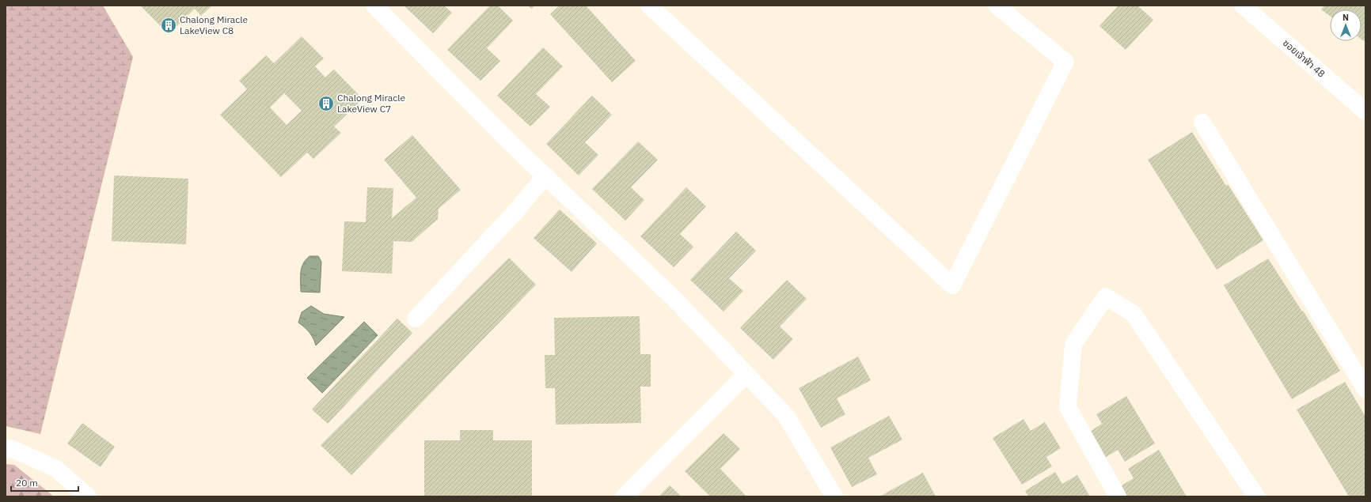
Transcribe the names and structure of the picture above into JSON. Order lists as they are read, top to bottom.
{
  "streets": {
    "street": ["ซอยเจ้าฟ้า 48"]
  },
  "places": {
    "building": ["Chalong Miracle LakeView C8", "Chalong Miracle LakeView C7"]
  },
  "scale_bar": "20 m",
  "north": "top"
}
